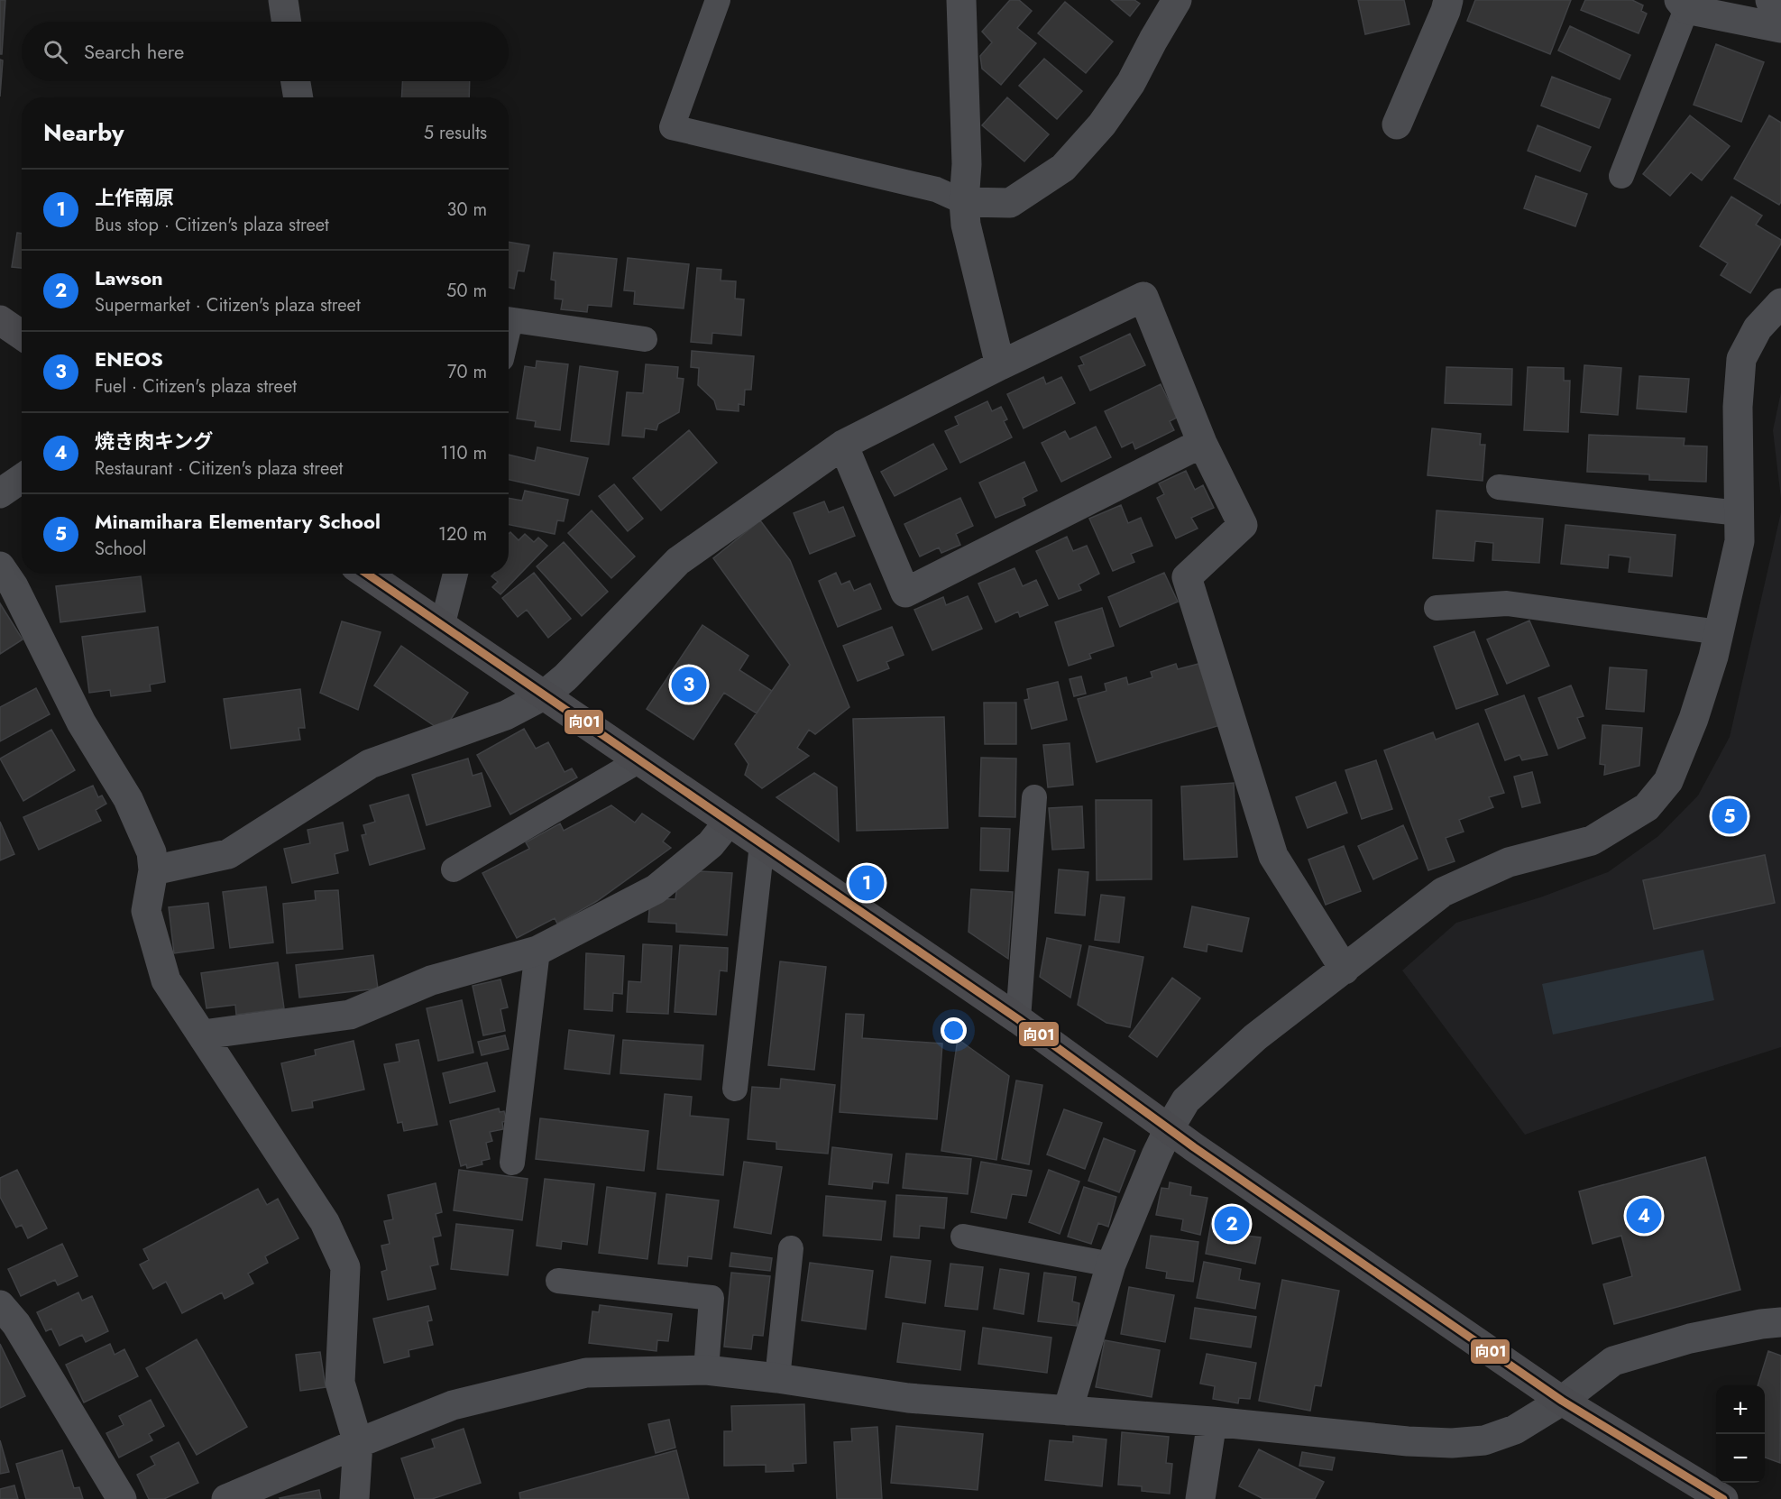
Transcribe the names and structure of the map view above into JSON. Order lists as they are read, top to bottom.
{
  "lines": ["transit line 向01"],
  "page": {
    "search": "Search here",
    "heading": ["Nearby", "5 results"],
    "list": [
      {
        "mark": "1",
        "name": "上作南原",
        "note": "Bus stop · Citizen's plaza street",
        "value": "30 m"
      },
      {
        "mark": "2",
        "name": "Lawson",
        "note": "Supermarket · Citizen's plaza street",
        "value": "50 m"
      },
      {
        "mark": "3",
        "name": "ENEOS",
        "note": "Fuel · Citizen's plaza street",
        "value": "70 m"
      },
      {
        "mark": "4",
        "name": "焼き肉キング",
        "note": "Restaurant · Citizen's plaza street",
        "value": "110 m"
      },
      {
        "mark": "5",
        "name": "Minamihara Elementary School",
        "note": "School",
        "value": "120 m"
      }
    ],
    "pins": [
      "3",
      "5",
      "1",
      "4",
      "2"
    ],
    "map_buttons": ["+", "−"]
  }
}
